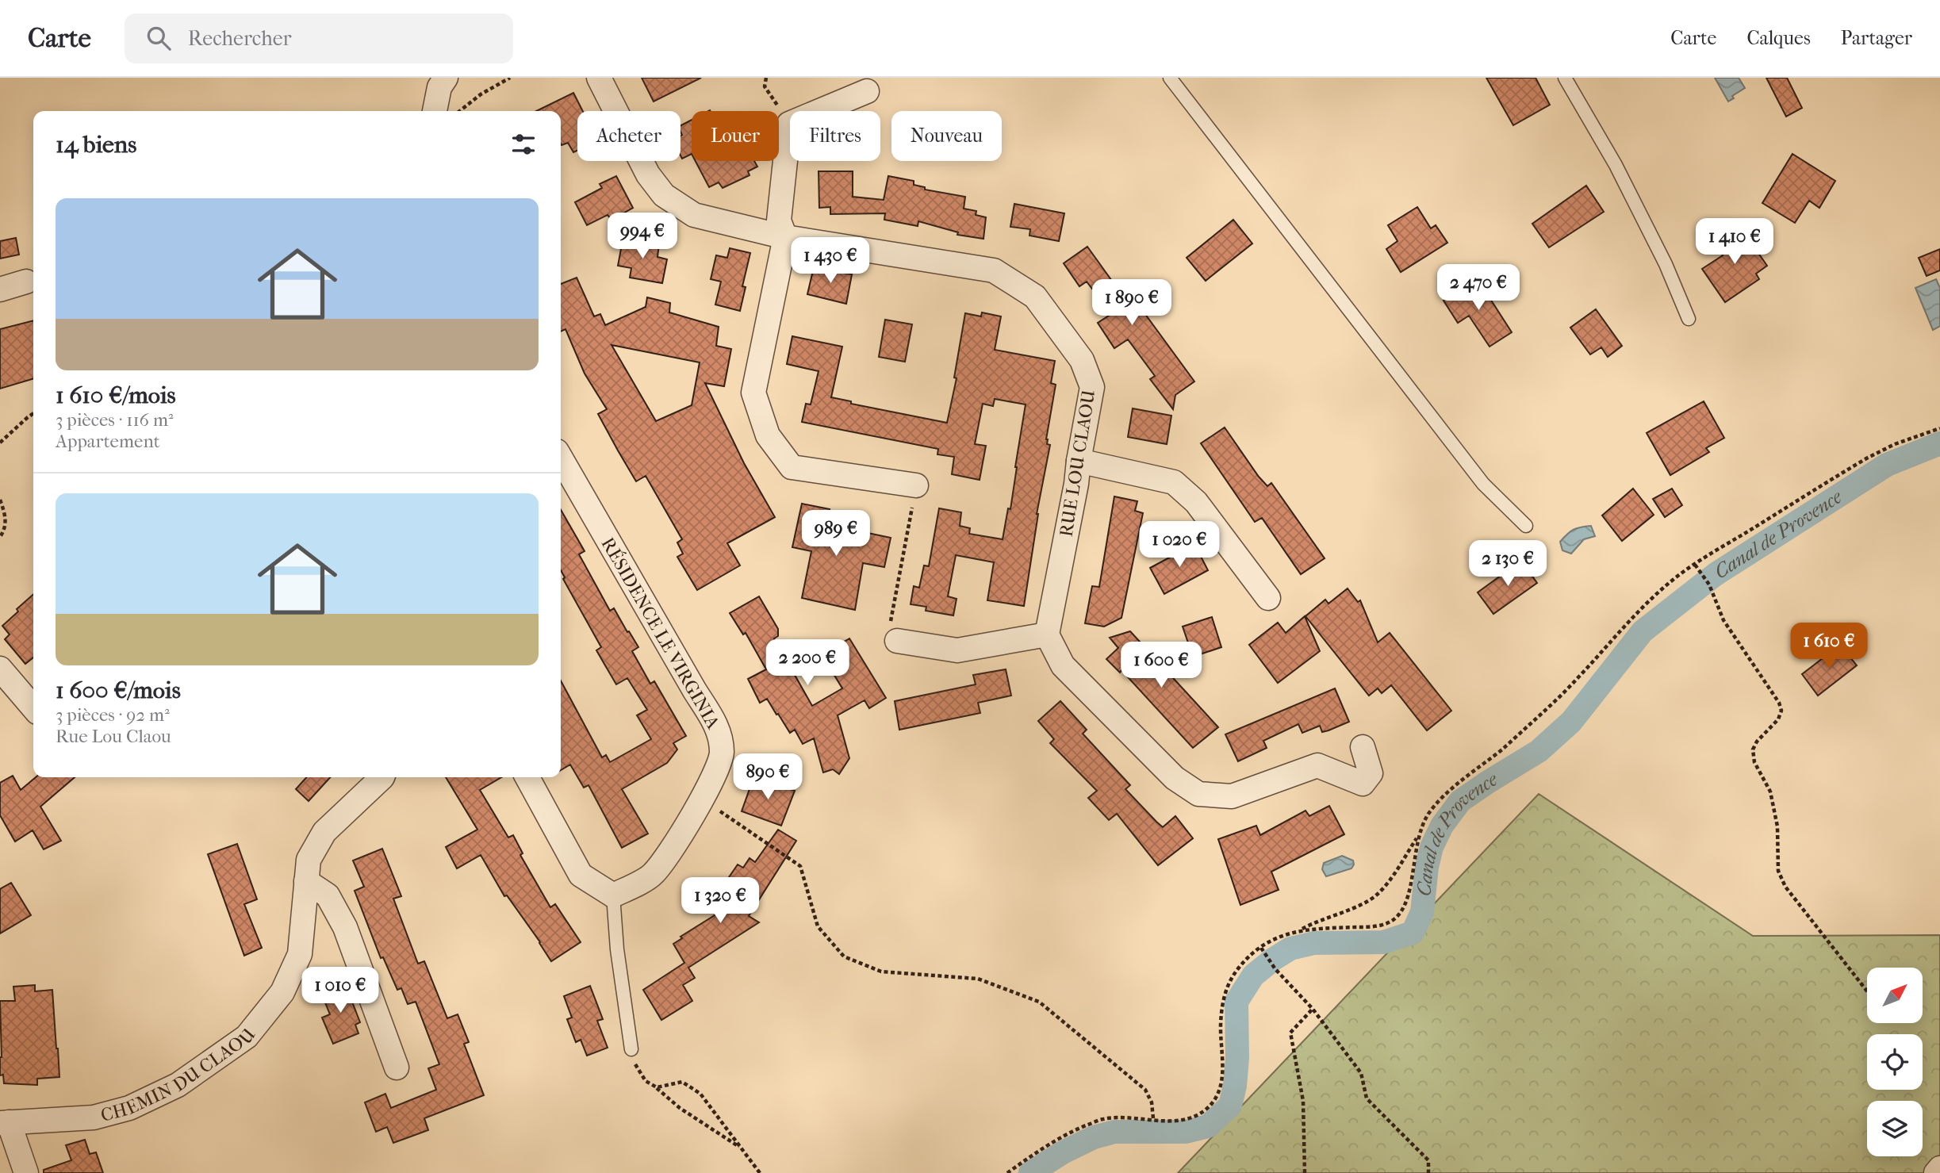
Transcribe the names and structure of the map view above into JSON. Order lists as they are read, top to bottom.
{
  "streets": {
    "street": ["RUE LOU CLAOU", "RÉSIDENCE LE VIRGINIA", "CHEMIN DU CLAOU"]
  },
  "water": ["Canal de Provence"],
  "north": "top right",
  "page": {
    "header": "Carte",
    "search": "Rechercher",
    "nav": ["Carte", "Calques", "Partager"],
    "chip": [
      "Acheter",
      "Louer",
      "Filtres",
      "Nouveau"
    ],
    "heading": "14 biens",
    "list": [
      {
        "name": "1 610 €/mois",
        "note": "3 pièces · 116 m² · Appartement"
      },
      {
        "name": "1 600 €/mois",
        "note": "3 pièces · 92 m² · Rue Lou Claou"
      }
    ],
    "price": [
      "994 €",
      "1 410 €",
      "1 430 €",
      "2 470 €",
      "1 890 €",
      "989 €",
      "1 020 €",
      "2 130 €",
      "1 610 €",
      "2 200 €",
      "1 600 €",
      "890 €",
      "1 320 €",
      "1 010 €"
    ]
  }
}
